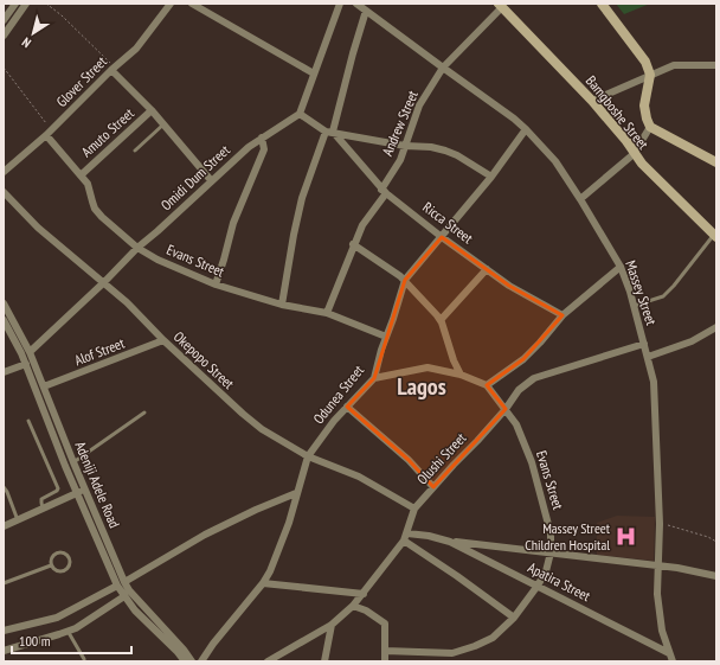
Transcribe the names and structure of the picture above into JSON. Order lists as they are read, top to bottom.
{
  "streets": {
    "main road": ["Bamgboshe Street"],
    "street": [
      "Glover Street",
      "Andrew Street",
      "Amuto Street",
      "Omidi Dum Street",
      "Ricca Street",
      "Evans Street",
      "Massey Street",
      "Alof Street",
      "Okepopo Street",
      "Odunea Street",
      "Olushi Street",
      "Adeniji Adele Road",
      "Apatira Street"
    ]
  },
  "crossings": [
    ["Glover Street", "Evans Street"],
    ["Bamgboshe Street", "Andrew Street"],
    ["Andrew Street", "Ricca Street"],
    ["Andrew Street", "Evans Street"],
    ["Andrew Street", "Massey Street"],
    ["Amuto Street", "Evans Street"],
    ["Omidi Dum Street", "Evans Street"],
    ["Omidi Dum Street", "Okepopo Street"],
    ["Omidi Dum Street", "Adeniji Adele Road"],
    ["Ricca Street", "Odunea Street"],
    ["Evans Street", "Odunea Street"],
    ["Evans Street", "Olushi Street"],
    ["Evans Street", "Apatira Street"],
    ["Massey Street", "Odunea Street"],
    ["Massey Street", "Olushi Street"],
    ["Massey Street", "Apatira Street"],
    ["Alof Street", "Okepopo Street"],
    ["Alof Street", "Adeniji Adele Road"],
    ["Okepopo Street", "Odunea Street"],
    ["Okepopo Street", "Olushi Street"],
    ["Olushi Street", "Apatira Street"]
  ],
  "districts": ["Lagos"],
  "places": {
    "hospital": ["Massey Street Children Hospital"]
  },
  "scale_bar": "100 m",
  "north": "bottom left"
}
